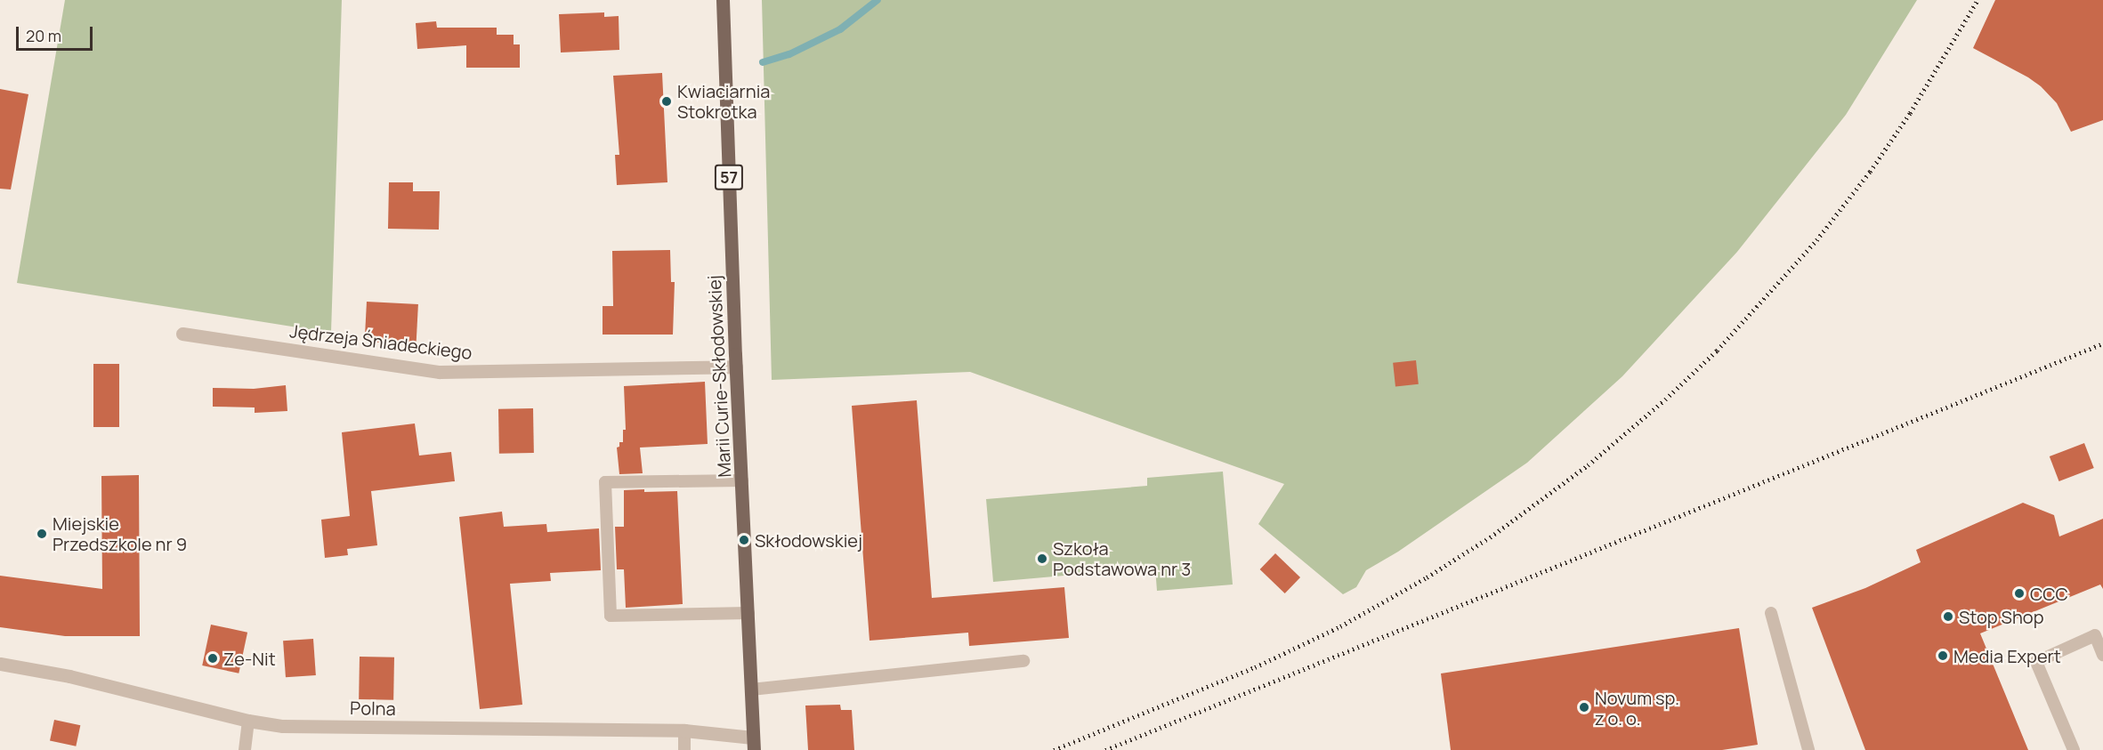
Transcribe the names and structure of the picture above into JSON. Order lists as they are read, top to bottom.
{
  "streets": {
    "main road": ["57", "Marii Curie-Skłodowskiej"],
    "street": ["Jędrzeja Śniadeckiego", "Polna"]
  },
  "crossings": [
    ["Jędrzeja Śniadeckiego", "Marii Curie-Skłodowskiej"],
    ["Marii Curie-Skłodowskiej", "Polna"]
  ],
  "places": [
    "Kwiaciarnia Stokrotka",
    "Miejskie Przedszkole nr 9",
    "Skłodowskiej",
    "Szkoła Podstawowa nr 3",
    "CCC",
    "Stop Shop",
    "Media Expert",
    "Ze-Nit",
    "Novum sp. z o. o."
  ],
  "scale_bar": "20 m"
}
